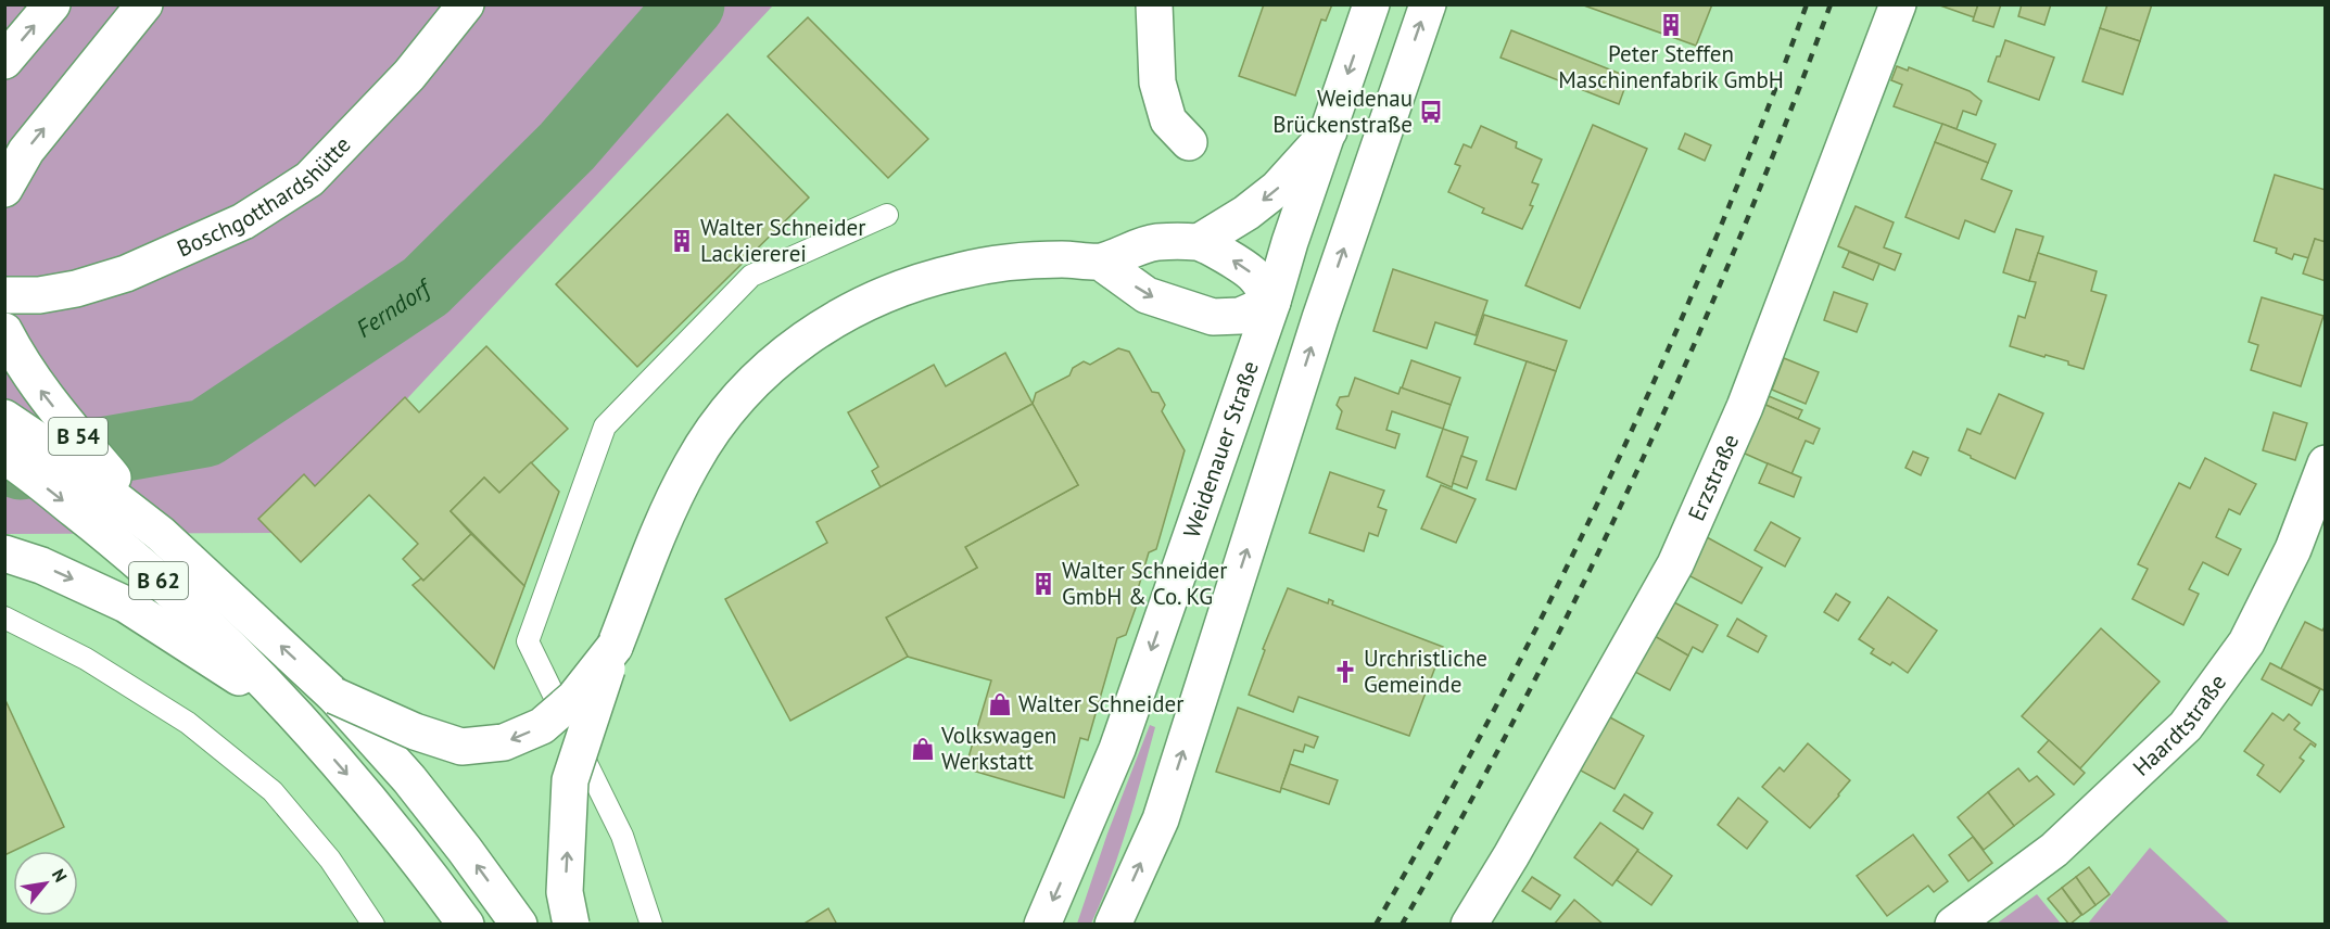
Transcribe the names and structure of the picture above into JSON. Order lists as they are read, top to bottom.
{
  "streets": {
    "main road": [
      "Boschgotthardshütte",
      "B 54",
      "Weidenauer Straße",
      "Erzstraße",
      "B 62",
      "Haardtstraße"
    ]
  },
  "crossings": [
    ["B 54", "B 62"]
  ],
  "water": ["Ferndorf"],
  "places": {
    "building": ["Peter Steffen Maschinenfabrik GmbH", "Walter Schneider Lackiererei", "Walter Schneider GmbH & Co. KG"],
    "bus stop": ["Weidenau Brückenstraße"],
    "church": ["Urchristliche Gemeinde"],
    "shop": ["Walter Schneider", "Volkswagen Werkstatt"]
  },
  "north": "top right"
}
